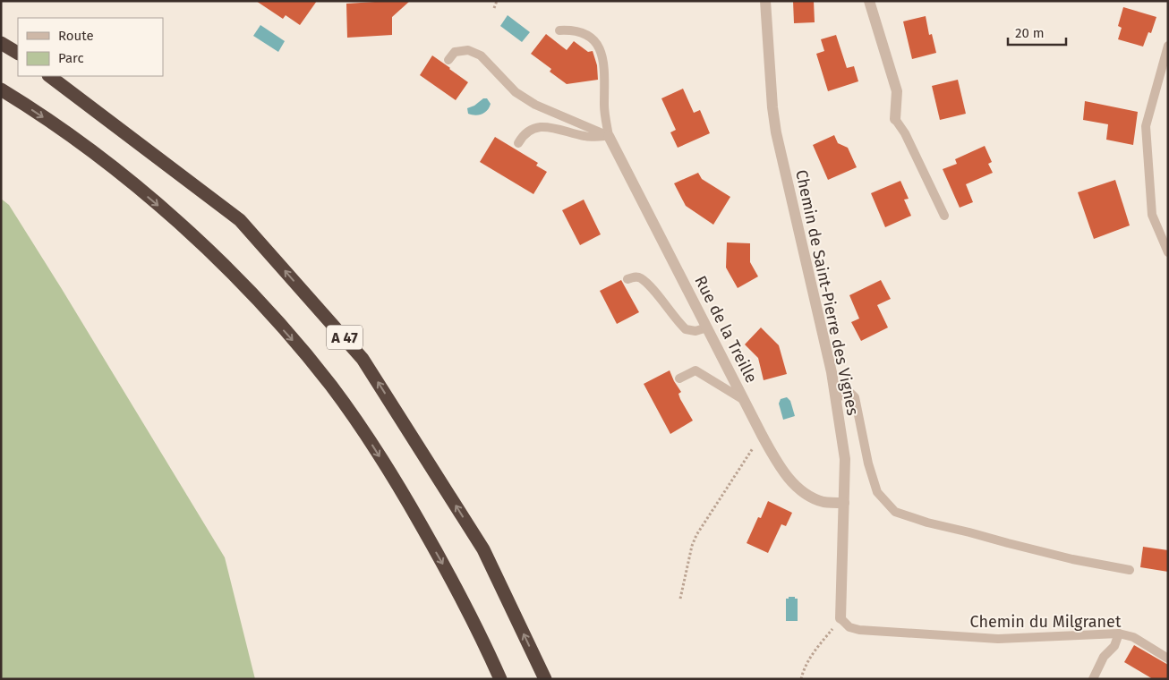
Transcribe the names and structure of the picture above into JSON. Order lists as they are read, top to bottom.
{
  "streets": {
    "highway": ["A 47"],
    "street": ["Chemin de Saint-Pierre des Vignes", "Rue de la Treille"],
    "lane": ["Chemin du Milgranet"]
  },
  "crossings": [
    ["Chemin de Saint-Pierre des Vignes", "Rue de la Treille"],
    ["Chemin de Saint-Pierre des Vignes", "Chemin du Milgranet"]
  ],
  "legend": ["Route", "Parc"],
  "scale_bar": "20 m"
}
